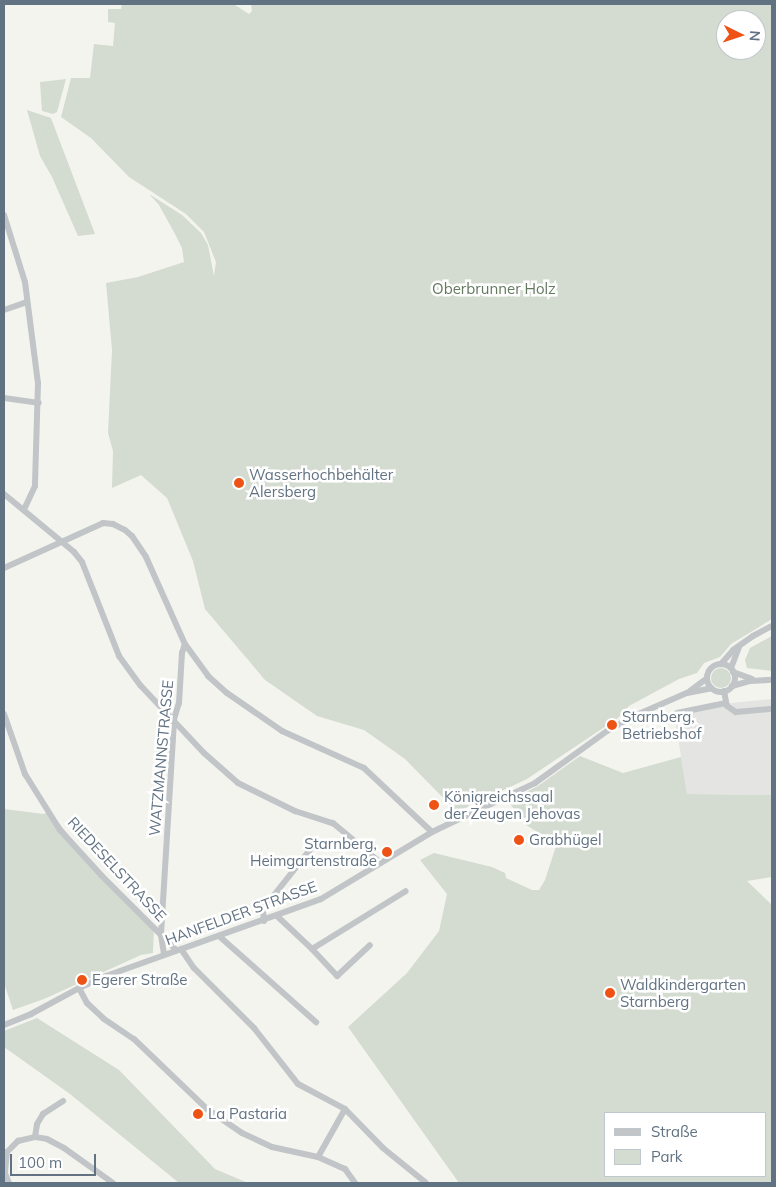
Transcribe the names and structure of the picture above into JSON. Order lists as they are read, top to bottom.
{
  "streets": {
    "street": ["WATZMANNSTRASSE", "RIEDESELSTRASSE", "HANFELDER STRASSE"]
  },
  "crossings": [
    ["WATZMANNSTRASSE", "RIEDESELSTRASSE"],
    ["WATZMANNSTRASSE", "HANFELDER STRASSE"],
    ["RIEDESELSTRASSE", "HANFELDER STRASSE"]
  ],
  "parks": ["Oberbrunner Holz"],
  "places": [
    "Wasserhochbehälter Alersberg",
    "Starnberg, Betriebshof",
    "Königreichssaal der Zeugen Jehovas",
    "Grabhügel",
    "Starnberg, Heimgartenstraße",
    "Egerer Straße",
    "Waldkindergarten Starnberg",
    "La Pastaria"
  ],
  "legend": ["Straße", "Park"],
  "scale_bar": "100 m",
  "north": "right"
}
